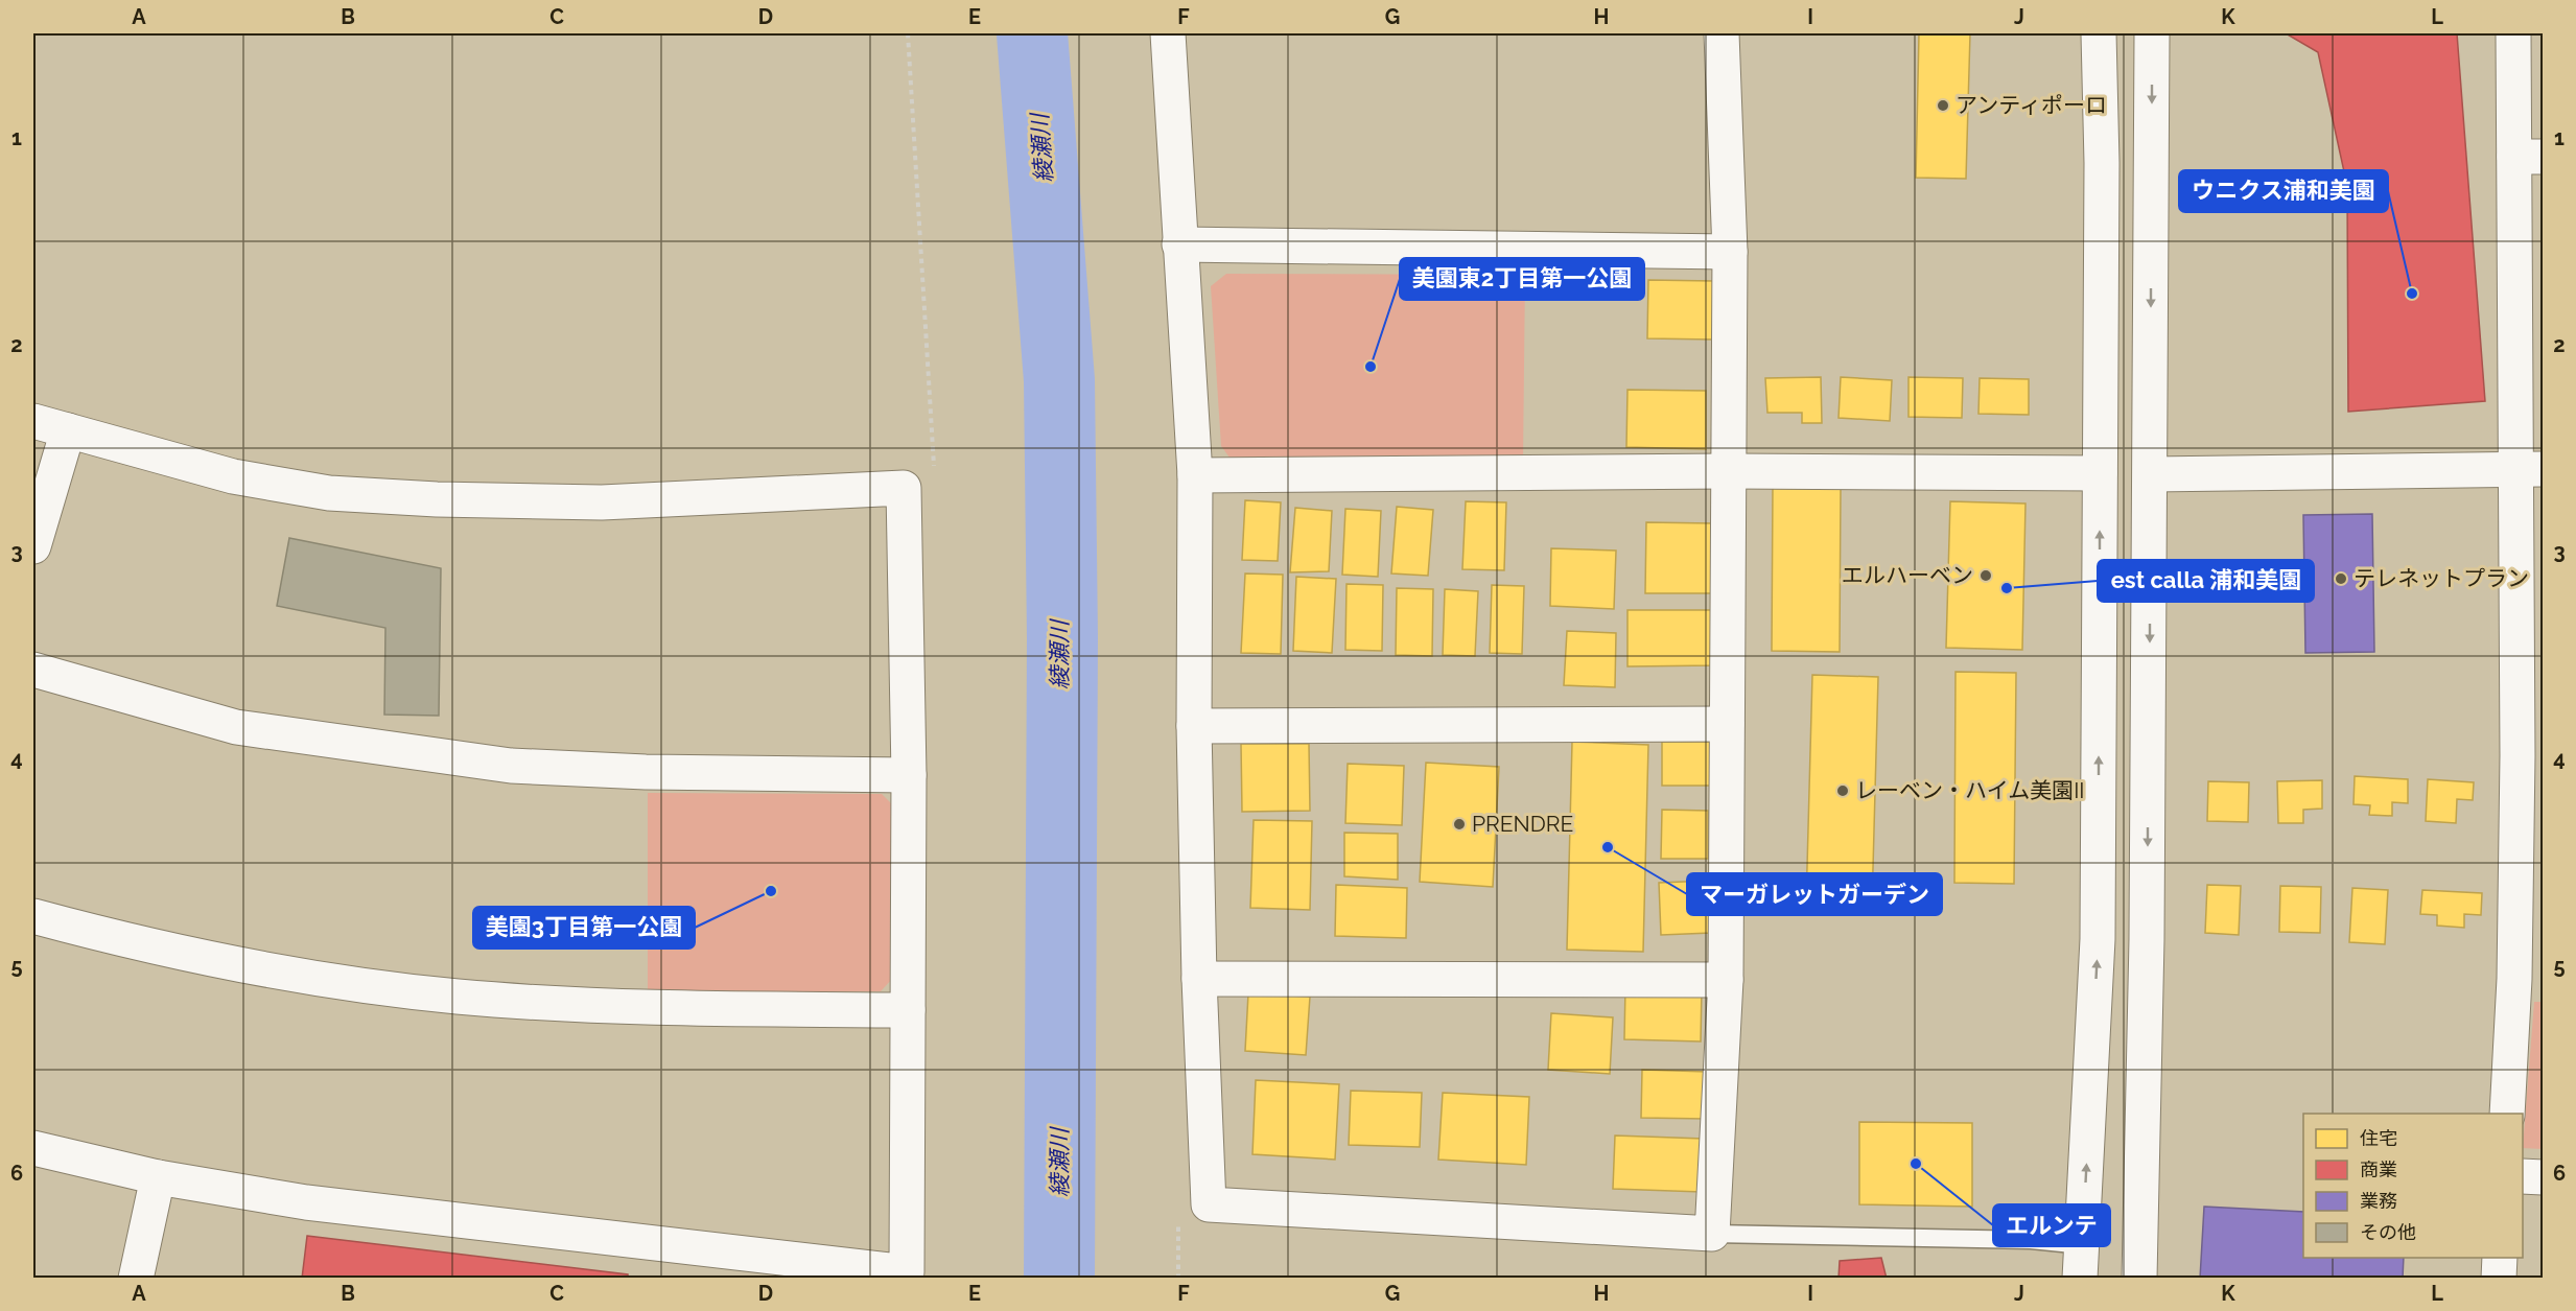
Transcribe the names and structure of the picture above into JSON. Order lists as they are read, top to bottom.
{
  "water": ["綾瀬川"],
  "places": [
    "アンティポーロ",
    "ウニクス浦和美園",
    "美園東2丁目第一公園",
    "エルハーベン",
    "テレネットプラン",
    "est calla 浦和美園",
    "レーベン・ハイム美園II",
    "PRENDRE",
    "マーガレットガーデン",
    "美園3丁目第一公園",
    "エルンテ"
  ],
  "legend": [
    "住宅",
    "商業",
    "業務",
    "その他"
  ],
  "grid": {
    "columns": [
      "A",
      "B",
      "C",
      "D",
      "E",
      "F",
      "G",
      "H",
      "I",
      "J",
      "K",
      "L"
    ],
    "rows": [
      "1",
      "2",
      "3",
      "4",
      "5",
      "6"
    ]
  }
}
